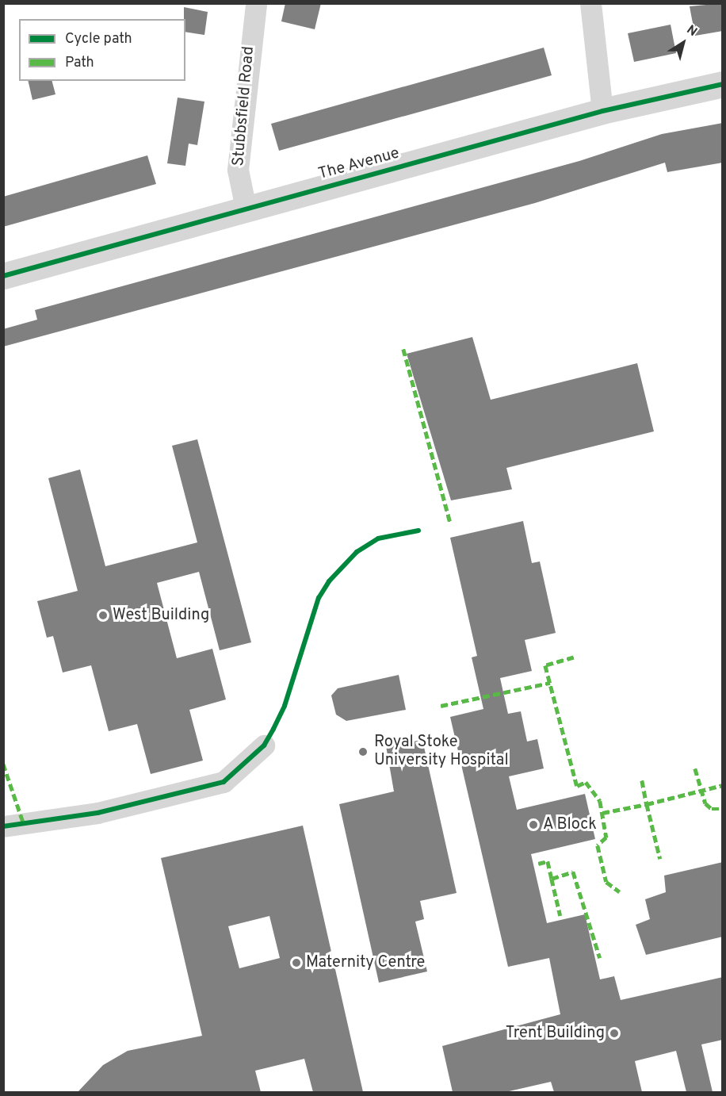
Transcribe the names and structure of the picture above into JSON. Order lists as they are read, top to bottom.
{
  "streets": {
    "street": ["Stubbsfield Road", "The Avenue"]
  },
  "crossings": [
    ["Stubbsfield Road", "The Avenue"]
  ],
  "places": [
    "West Building",
    "Royal Stoke University Hospital",
    "A Block",
    "Maternity Centre",
    "Trent Building"
  ],
  "legend": ["Cycle path", "Path"],
  "north": "top right"
}
